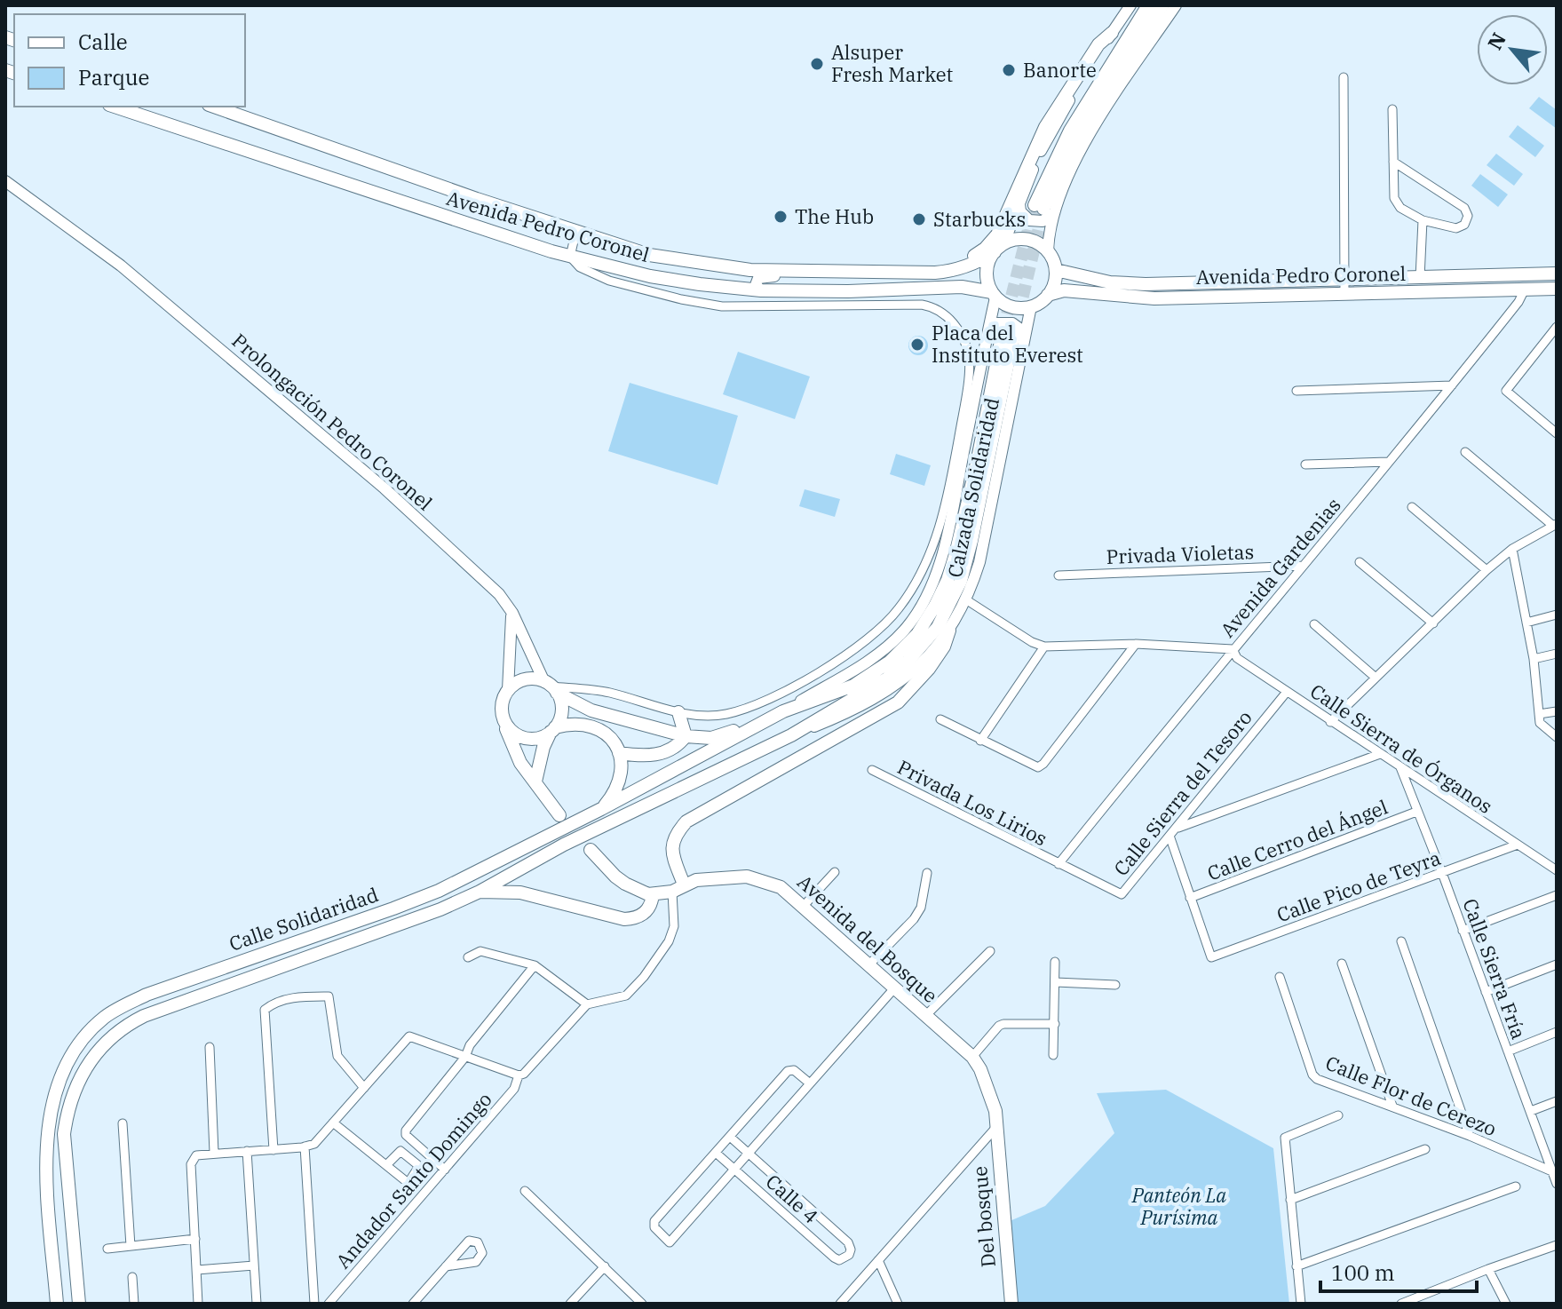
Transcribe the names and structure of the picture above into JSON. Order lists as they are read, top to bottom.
{
  "streets": {
    "main road": [
      "Avenida Pedro Coronel",
      "Calzada Solidaridad",
      "Calle Solidaridad",
      "Avenida del Bosque",
      "Del bosque"
    ],
    "street": [
      "Prolongación Pedro Coronel",
      "Privada Violetas",
      "Avenida Gardenias",
      "Calle Sierra de Órganos",
      "Calle Sierra del Tesoro",
      "Privada Los Lirios",
      "Calle Cerro del Ángel",
      "Calle Pico de Teyra",
      "Calle Sierra Fría",
      "Calle Flor de Cerezo",
      "Andador Santo Domingo",
      "Calle 4"
    ]
  },
  "crossings": [
    ["Avenida Pedro Coronel", "Calzada Solidaridad"],
    ["Avenida Pedro Coronel", "Avenida Gardenias"],
    ["Calzada Solidaridad", "Calle Solidaridad"],
    ["Privada Violetas", "Avenida Gardenias"],
    ["Avenida Gardenias", "Calle Sierra de Órganos"],
    ["Avenida Gardenias", "Calle Sierra del Tesoro"],
    ["Avenida Gardenias", "Privada Los Lirios"],
    ["Calle Sierra de Órganos", "Calle Sierra del Tesoro"],
    ["Calle Sierra de Órganos", "Calle Pico de Teyra"],
    ["Calle Sierra de Órganos", "Calle Sierra Fría"],
    ["Calle Sierra del Tesoro", "Privada Los Lirios"],
    ["Calle Cerro del Ángel", "Calle Pico de Teyra"],
    ["Calle Cerro del Ángel", "Calle Sierra Fría"],
    ["Calle Pico de Teyra", "Calle Sierra Fría"],
    ["Avenida del Bosque", "Del bosque"],
    ["Calle Sierra Fría", "Calle Flor de Cerezo"]
  ],
  "parks": ["Panteón La Purísima"],
  "places": [
    "Alsuper Fresh Market",
    "Banorte",
    "The Hub",
    "Starbucks",
    "Placa del Instituto Everest"
  ],
  "legend": ["Calle", "Parque"],
  "scale_bar": "100 m",
  "north": "top left"
}
